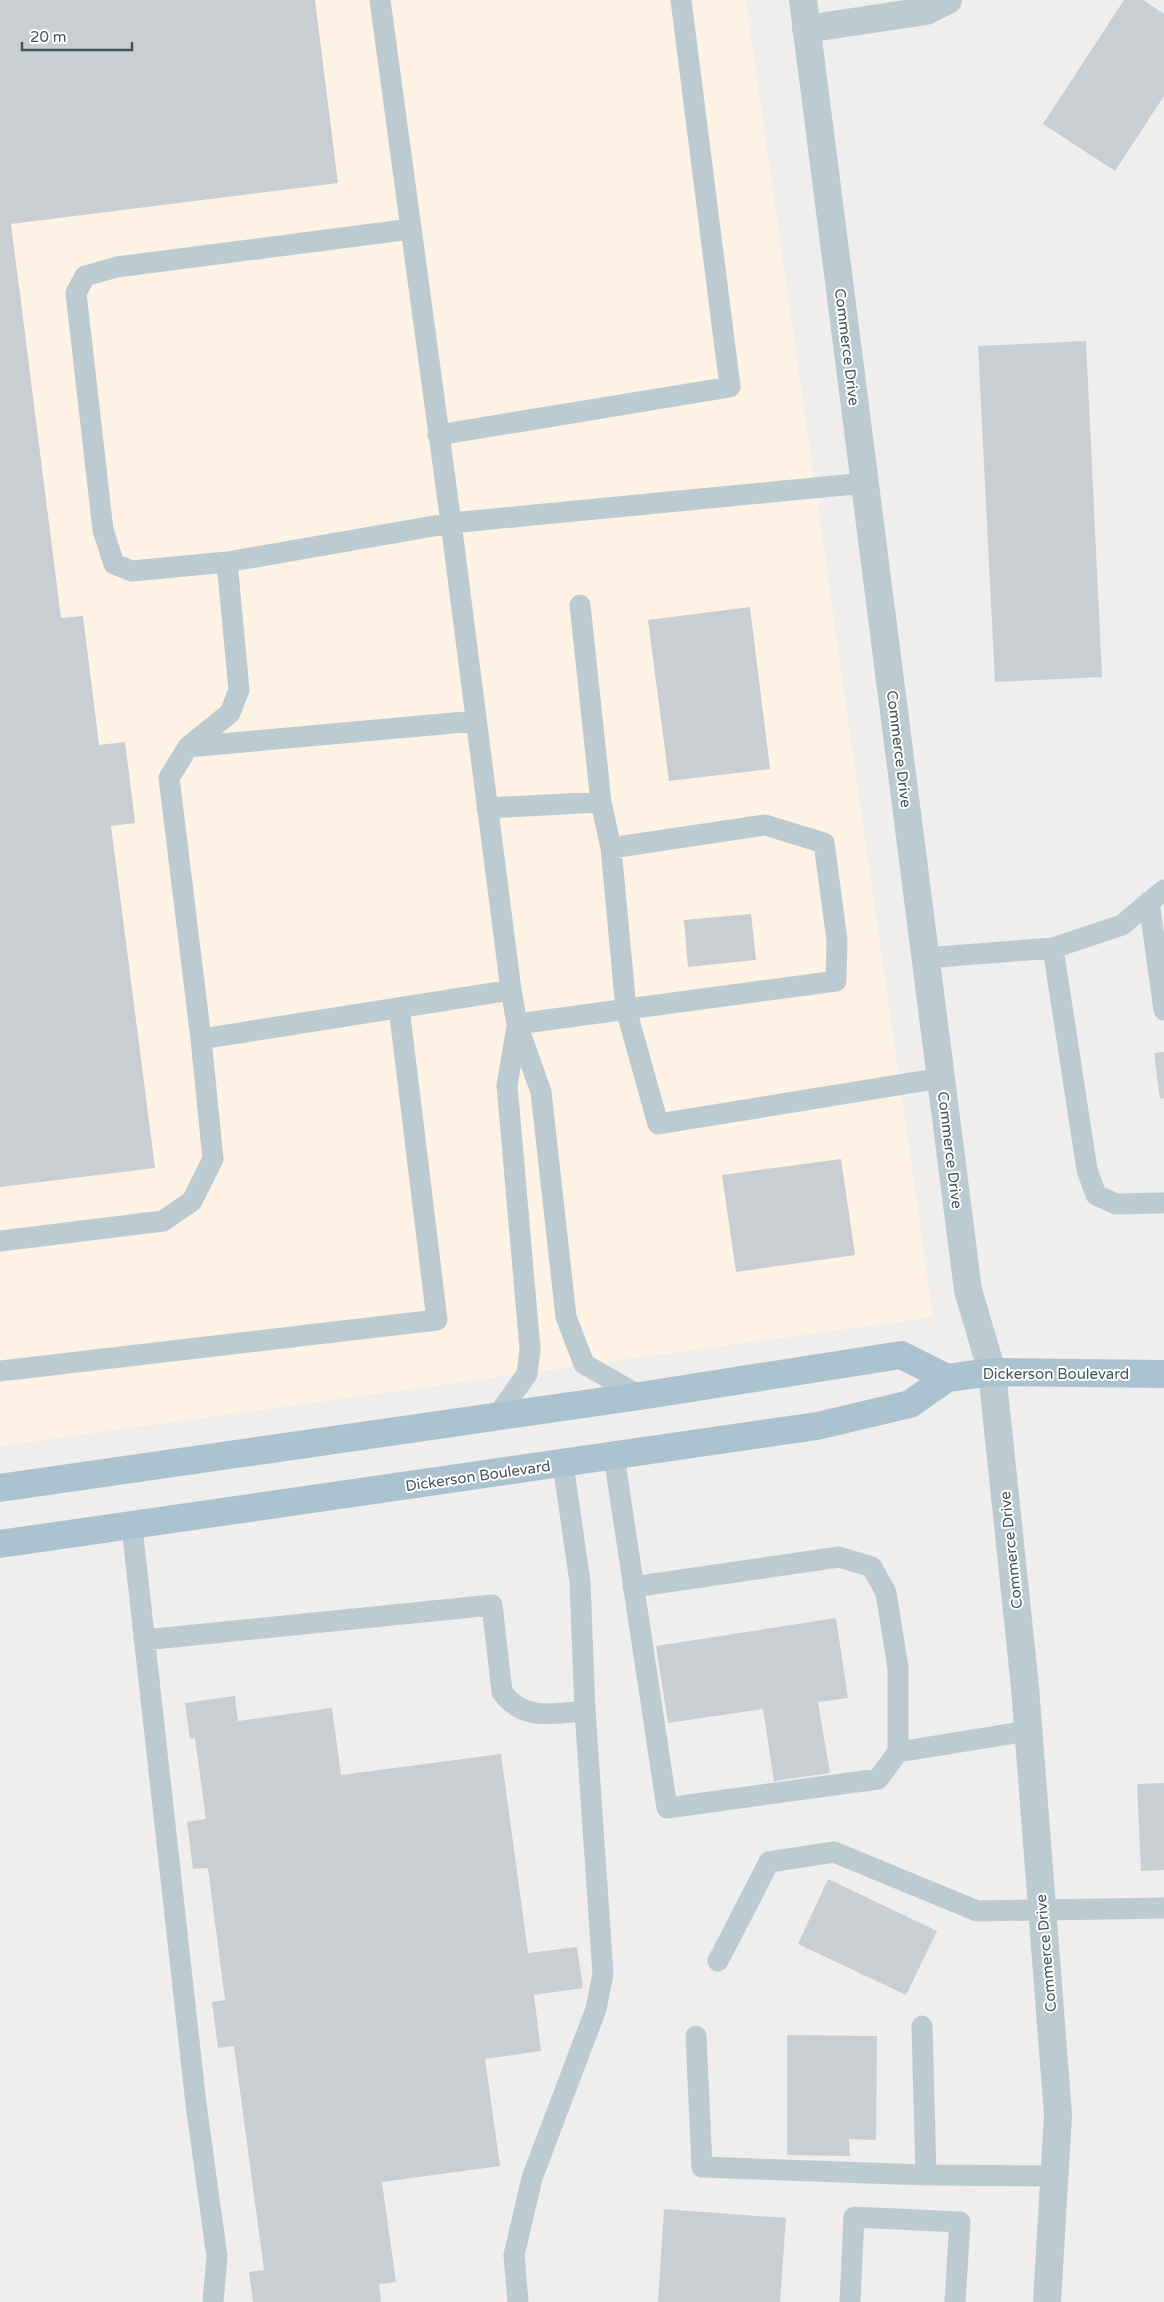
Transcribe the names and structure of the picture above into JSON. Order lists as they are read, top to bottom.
{
  "streets": {
    "main road": ["Dickerson Boulevard"],
    "street": ["Commerce Drive"]
  },
  "crossings": [
    ["Commerce Drive", "Dickerson Boulevard"]
  ],
  "scale_bar": "20 m"
}
